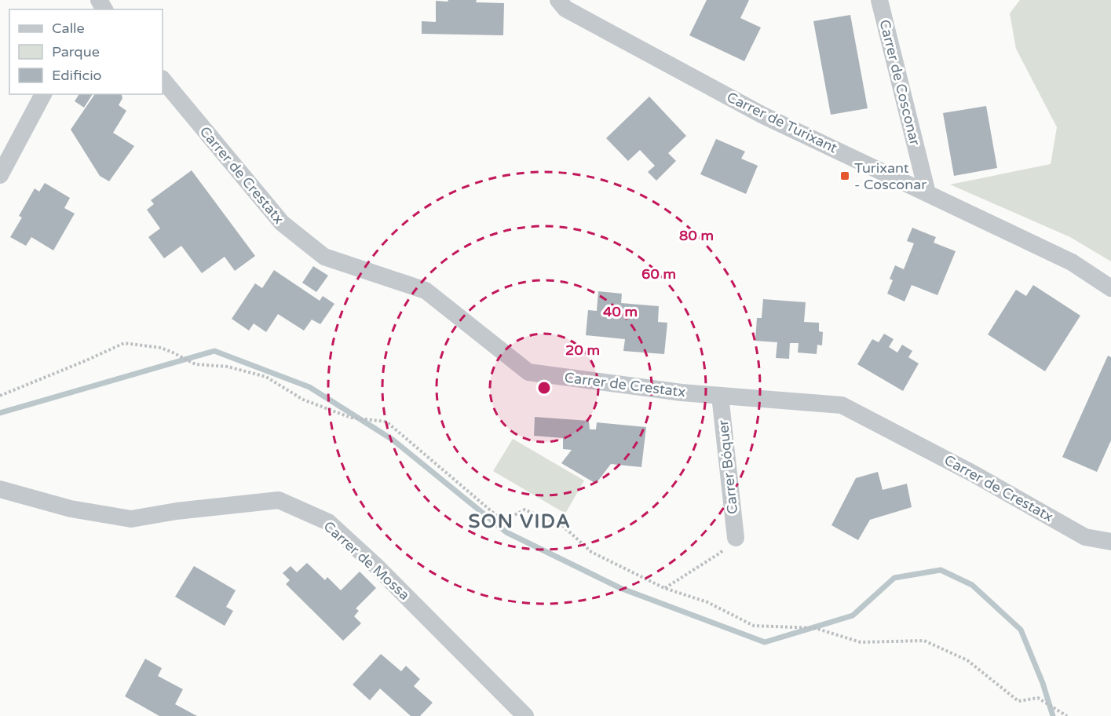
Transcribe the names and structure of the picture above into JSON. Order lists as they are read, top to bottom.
{
  "streets": {
    "street": [
      "Carrer de Cosconar",
      "Carrer de Turixant",
      "Carrer de Crestatx",
      "Carrer Bóquer",
      "Carrer de Mossa"
    ]
  },
  "crossings": [
    ["Carrer de Cosconar", "Carrer de Turixant"],
    ["Carrer de Crestatx", "Carrer Bóquer"]
  ],
  "districts": ["SON VIDA"],
  "places": {
    "transit": ["Turixant - Cosconar"]
  },
  "legend": ["Calle", "Parque", "Edificio"],
  "rings": [
    "80 m",
    "60 m",
    "40 m",
    "20 m"
  ]
}
